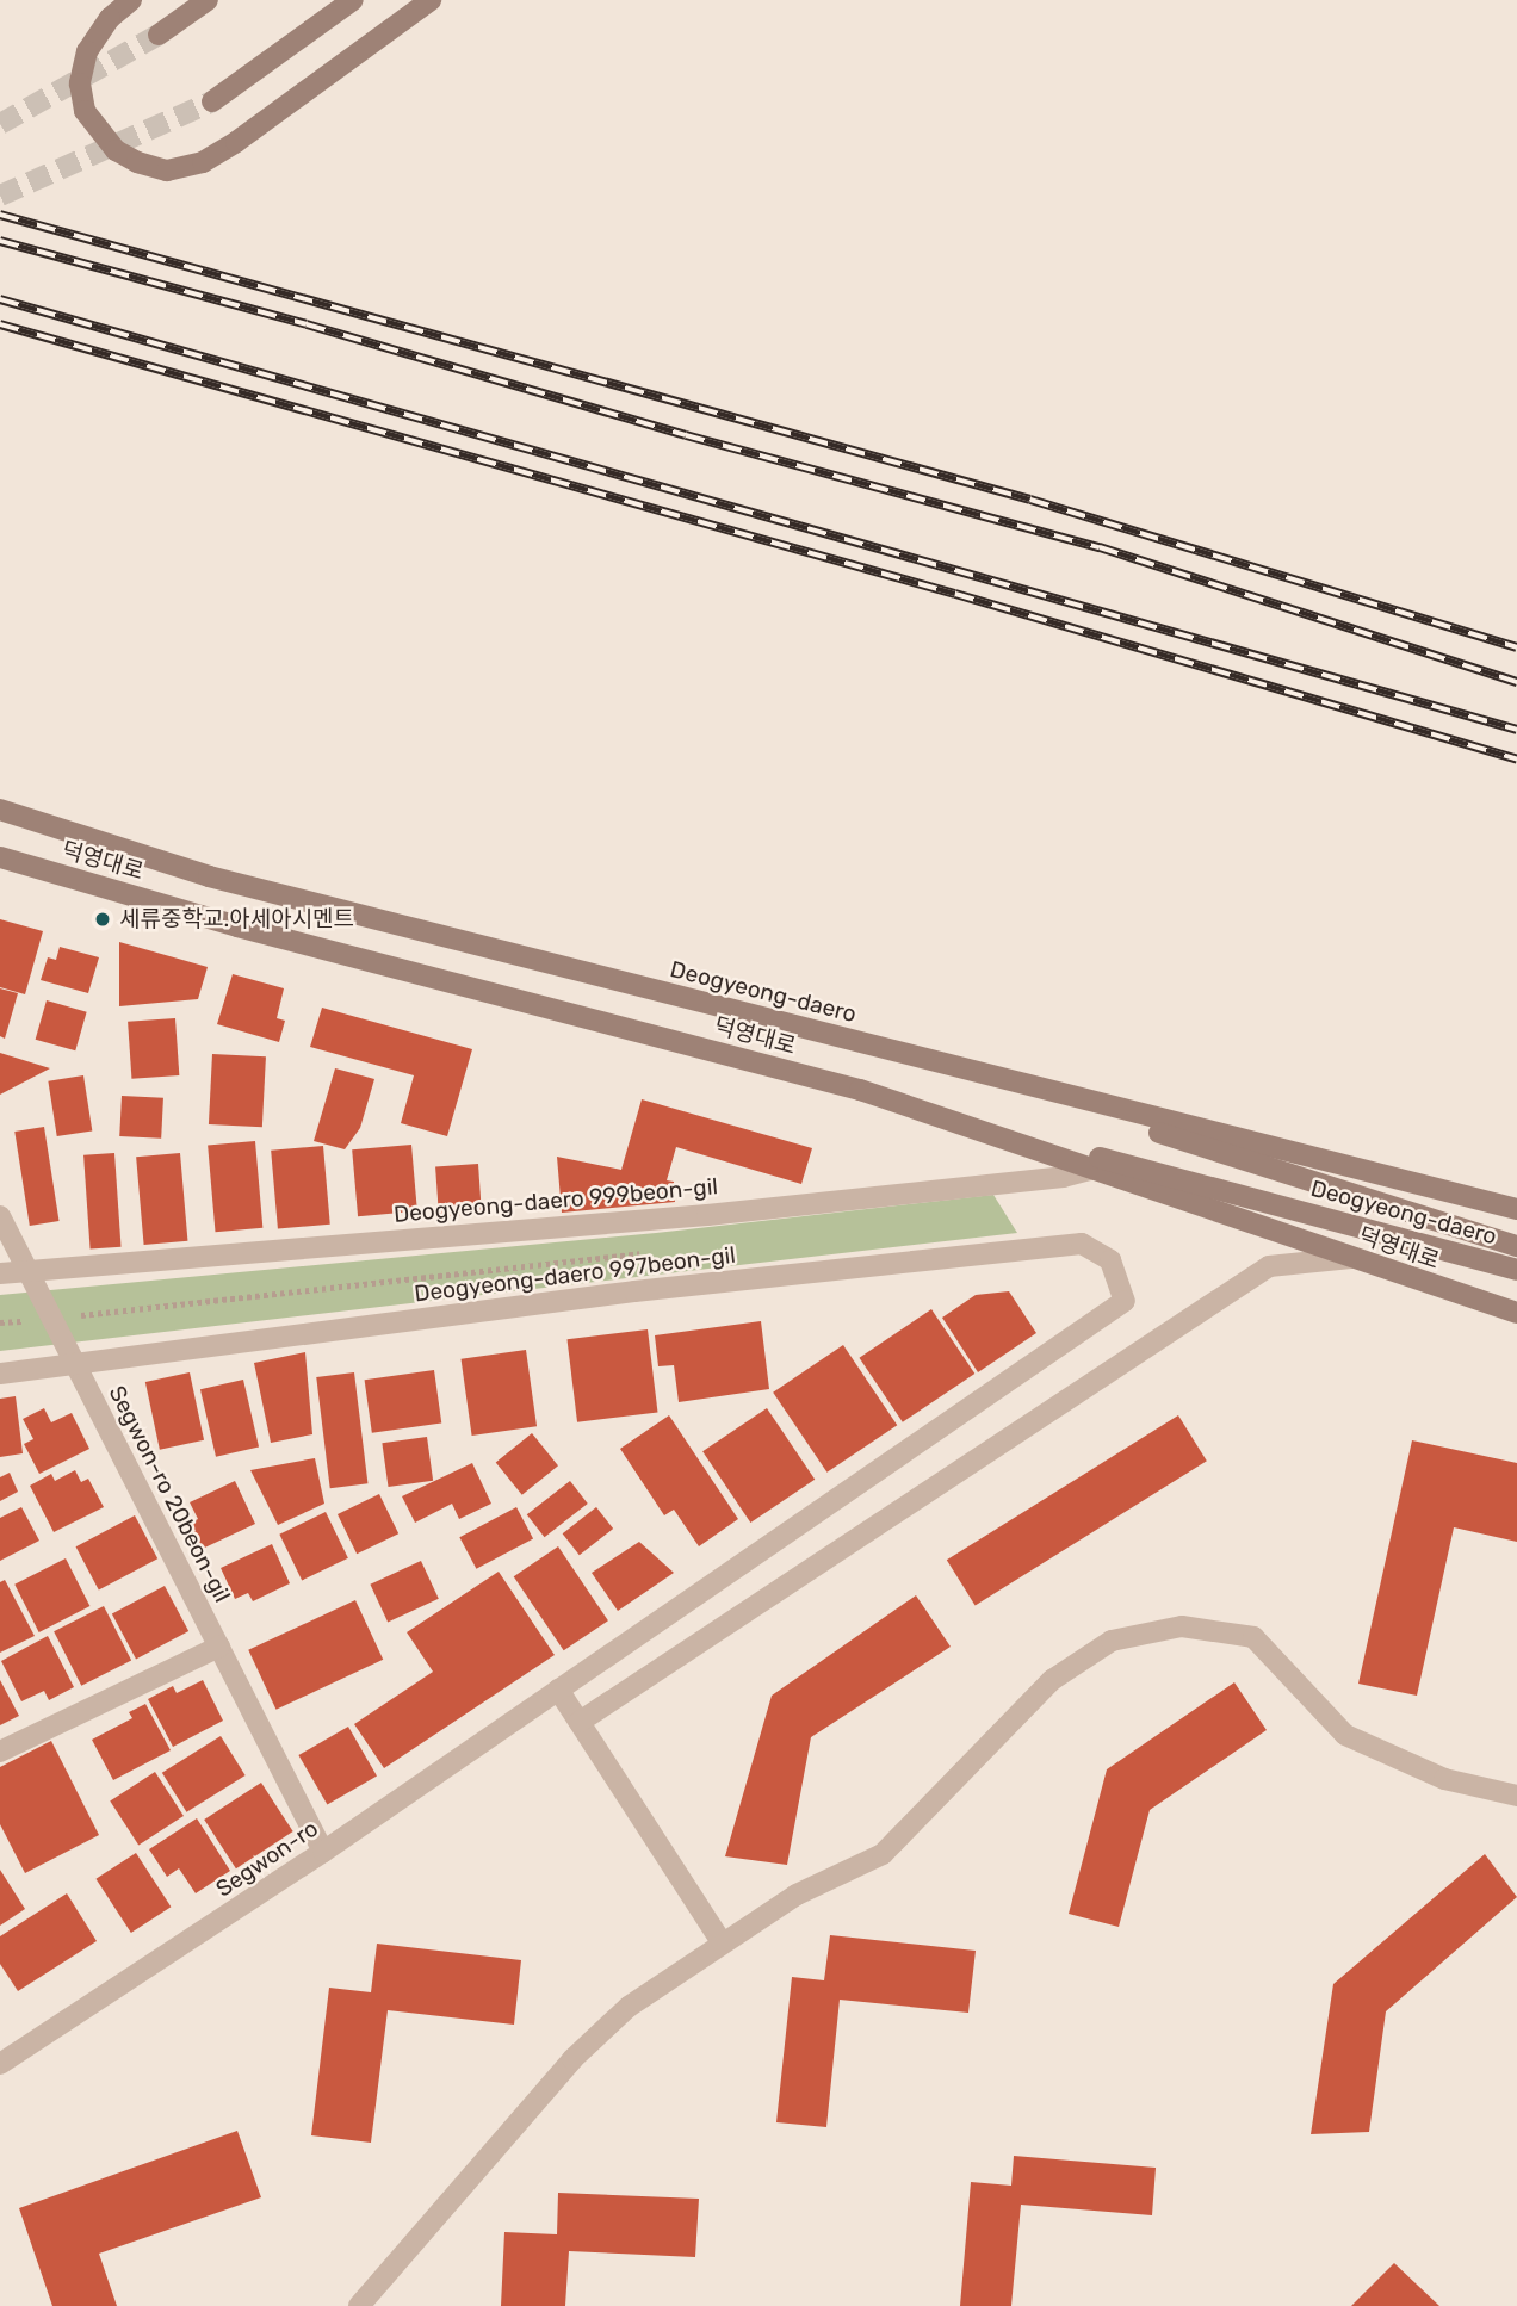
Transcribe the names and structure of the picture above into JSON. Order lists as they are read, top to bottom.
{
  "streets": {
    "main road": ["덕영대로", "Deogyeong-daero"],
    "street": [
      "Deogyeong-daero 999beon-gil",
      "Deogyeong-daero 997beon-gil",
      "Segwon-ro 20beon-gil",
      "Segwon-ro"
    ]
  },
  "crossings": [
    ["덕영대로", "Deogyeong-daero"],
    ["덕영대로", "Deogyeong-daero 999beon-gil"],
    ["Deogyeong-daero", "Deogyeong-daero 999beon-gil"],
    ["Deogyeong-daero 999beon-gil", "Segwon-ro 20beon-gil"],
    ["Deogyeong-daero 997beon-gil", "Segwon-ro 20beon-gil"],
    ["Deogyeong-daero 997beon-gil", "Segwon-ro"],
    ["Segwon-ro 20beon-gil", "Segwon-ro"]
  ],
  "places": ["세류중학교.아세아시멘트"]
}
